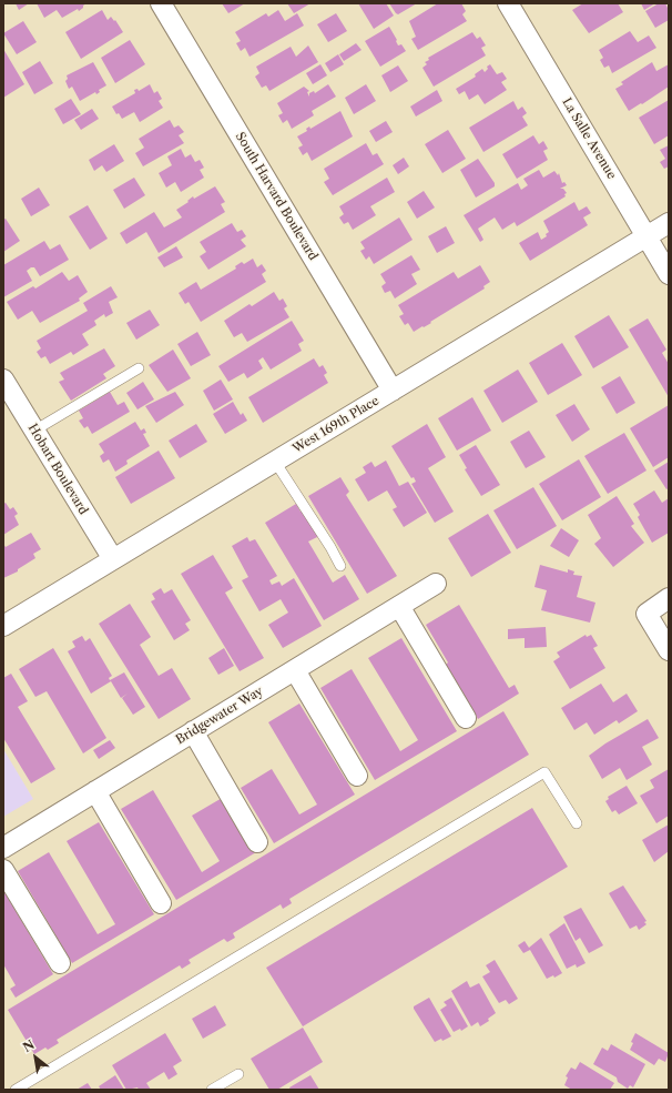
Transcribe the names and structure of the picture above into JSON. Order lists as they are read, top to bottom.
{
  "streets": {
    "street": [
      "La Salle Avenue",
      "South Harvard Boulevard",
      "West 169th Place",
      "Hobart Boulevard",
      "Bridgewater Way"
    ]
  },
  "crossings": [
    ["La Salle Avenue", "West 169th Place"],
    ["South Harvard Boulevard", "West 169th Place"],
    ["West 169th Place", "Hobart Boulevard"]
  ],
  "north": "top left"
}
